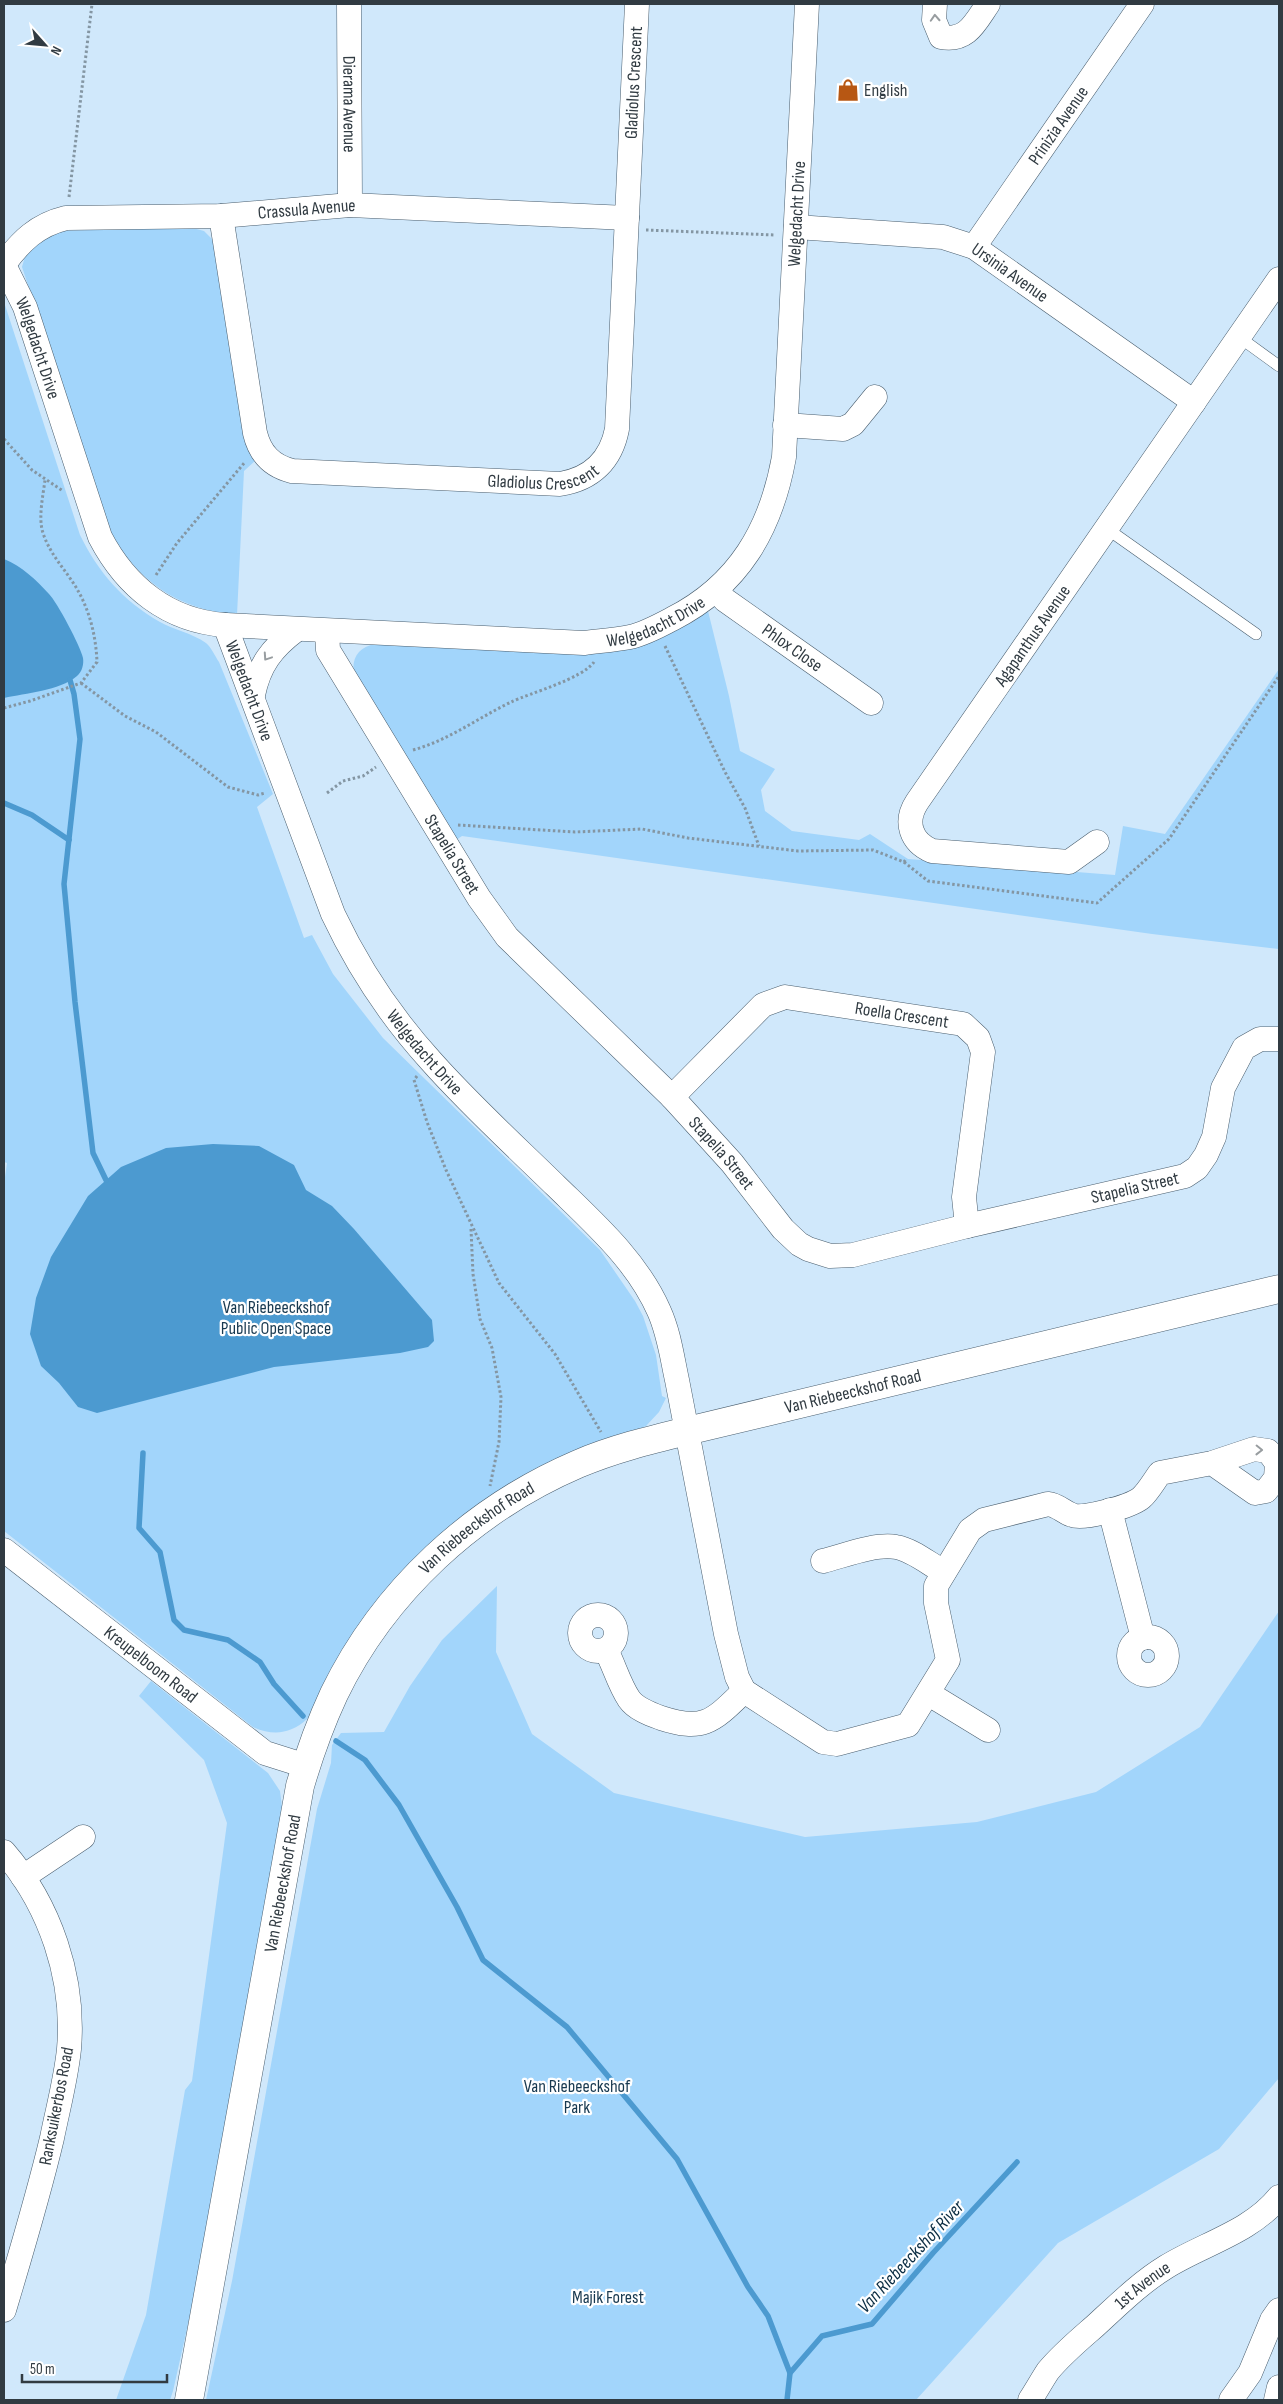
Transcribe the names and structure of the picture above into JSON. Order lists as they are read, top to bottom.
{
  "streets": {
    "street": [
      "Gladiolus Crescent",
      "Dierama Avenue",
      "Prinizia Avenue",
      "Crassula Avenue",
      "Welgedacht Drive",
      "Ursinia Avenue",
      "Agapanthus Avenue",
      "Phlox Close",
      "Stapelia Street",
      "Roella Crescent",
      "Van Riebeeckshof Road",
      "Kreupelboom Road",
      "Ranksuikerbos Road",
      "1st Avenue"
    ]
  },
  "crossings": [
    ["Gladiolus Crescent", "Crassula Avenue"],
    ["Dierama Avenue", "Crassula Avenue"],
    ["Prinizia Avenue", "Ursinia Avenue"],
    ["Crassula Avenue", "Welgedacht Drive"],
    ["Welgedacht Drive", "Ursinia Avenue"],
    ["Welgedacht Drive", "Phlox Close"],
    ["Welgedacht Drive", "Stapelia Street"],
    ["Welgedacht Drive", "Van Riebeeckshof Road"],
    ["Ursinia Avenue", "Agapanthus Avenue"],
    ["Stapelia Street", "Roella Crescent"],
    ["Van Riebeeckshof Road", "Kreupelboom Road"]
  ],
  "water": ["Van Riebeeckshof River"],
  "parks": ["Van Riebeeckshof Public Open Space", "Van Riebeeckshof Park", "Majik Forest"],
  "places": {
    "shop": ["English"]
  },
  "scale_bar": "50 m",
  "north": "bottom right"
}
